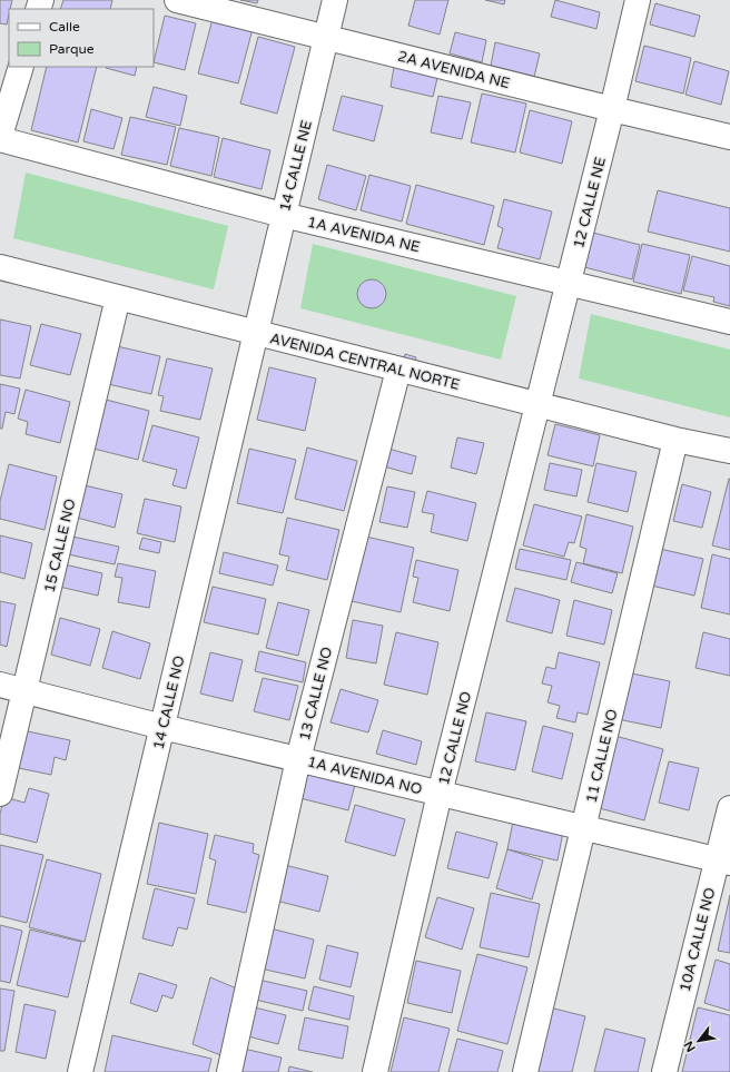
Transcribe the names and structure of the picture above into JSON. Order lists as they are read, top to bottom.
{
  "streets": {
    "street": [
      "2A AVENIDA NE",
      "14 CALLE NE",
      "12 CALLE NE",
      "1A AVENIDA NE",
      "AVENIDA CENTRAL NORTE",
      "15 CALLE NO",
      "13 CALLE NO",
      "14 CALLE NO",
      "12 CALLE NO",
      "11 CALLE NO",
      "1A AVENIDA NO",
      "10A CALLE NO"
    ]
  },
  "crossings": [
    ["2A AVENIDA NE", "14 CALLE NE"],
    ["2A AVENIDA NE", "12 CALLE NE"],
    ["14 CALLE NE", "1A AVENIDA NE"],
    ["14 CALLE NE", "AVENIDA CENTRAL NORTE"],
    ["14 CALLE NE", "14 CALLE NO"],
    ["12 CALLE NE", "1A AVENIDA NE"],
    ["12 CALLE NE", "AVENIDA CENTRAL NORTE"],
    ["12 CALLE NE", "12 CALLE NO"],
    ["AVENIDA CENTRAL NORTE", "15 CALLE NO"],
    ["AVENIDA CENTRAL NORTE", "13 CALLE NO"],
    ["AVENIDA CENTRAL NORTE", "14 CALLE NO"],
    ["AVENIDA CENTRAL NORTE", "12 CALLE NO"],
    ["AVENIDA CENTRAL NORTE", "11 CALLE NO"],
    ["15 CALLE NO", "1A AVENIDA NO"],
    ["13 CALLE NO", "1A AVENIDA NO"],
    ["14 CALLE NO", "1A AVENIDA NO"],
    ["12 CALLE NO", "1A AVENIDA NO"],
    ["11 CALLE NO", "1A AVENIDA NO"],
    ["1A AVENIDA NO", "10A CALLE NO"]
  ],
  "legend": ["Calle", "Parque"],
  "north": "bottom left"
}
